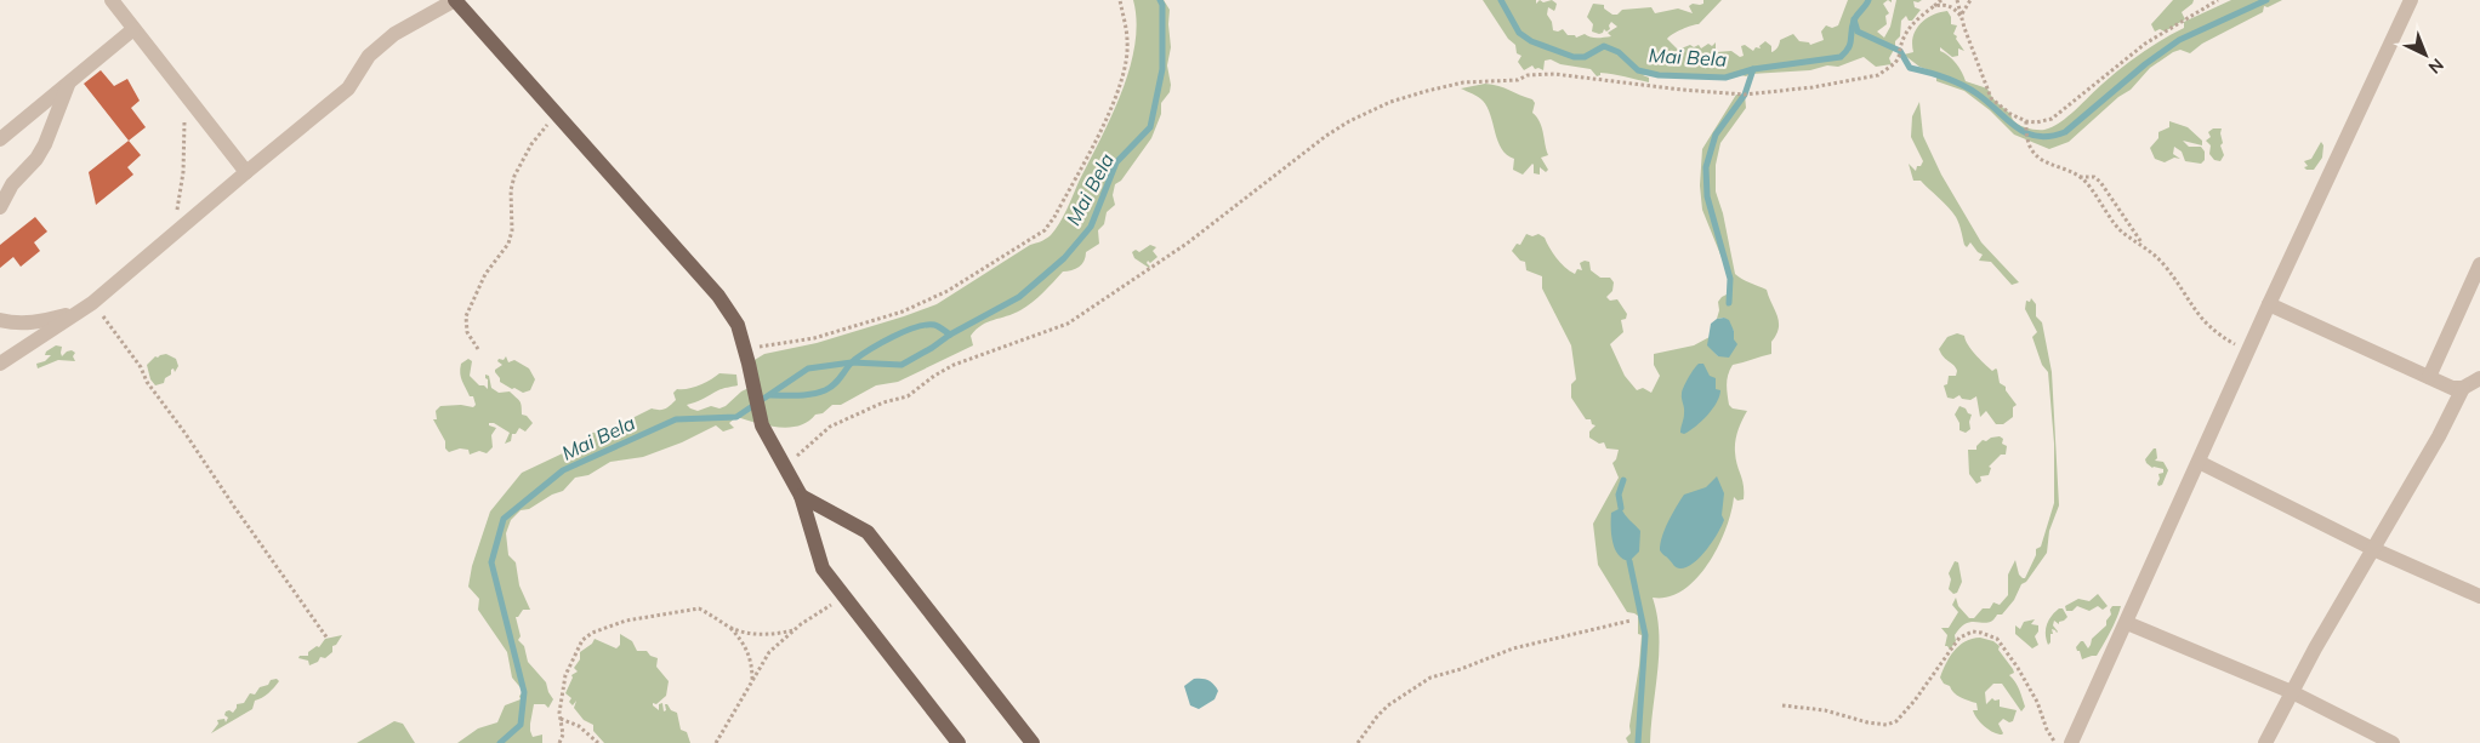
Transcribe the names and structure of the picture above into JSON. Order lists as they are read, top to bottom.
{
  "water": ["Mai Bela"],
  "north": "bottom right"
}
